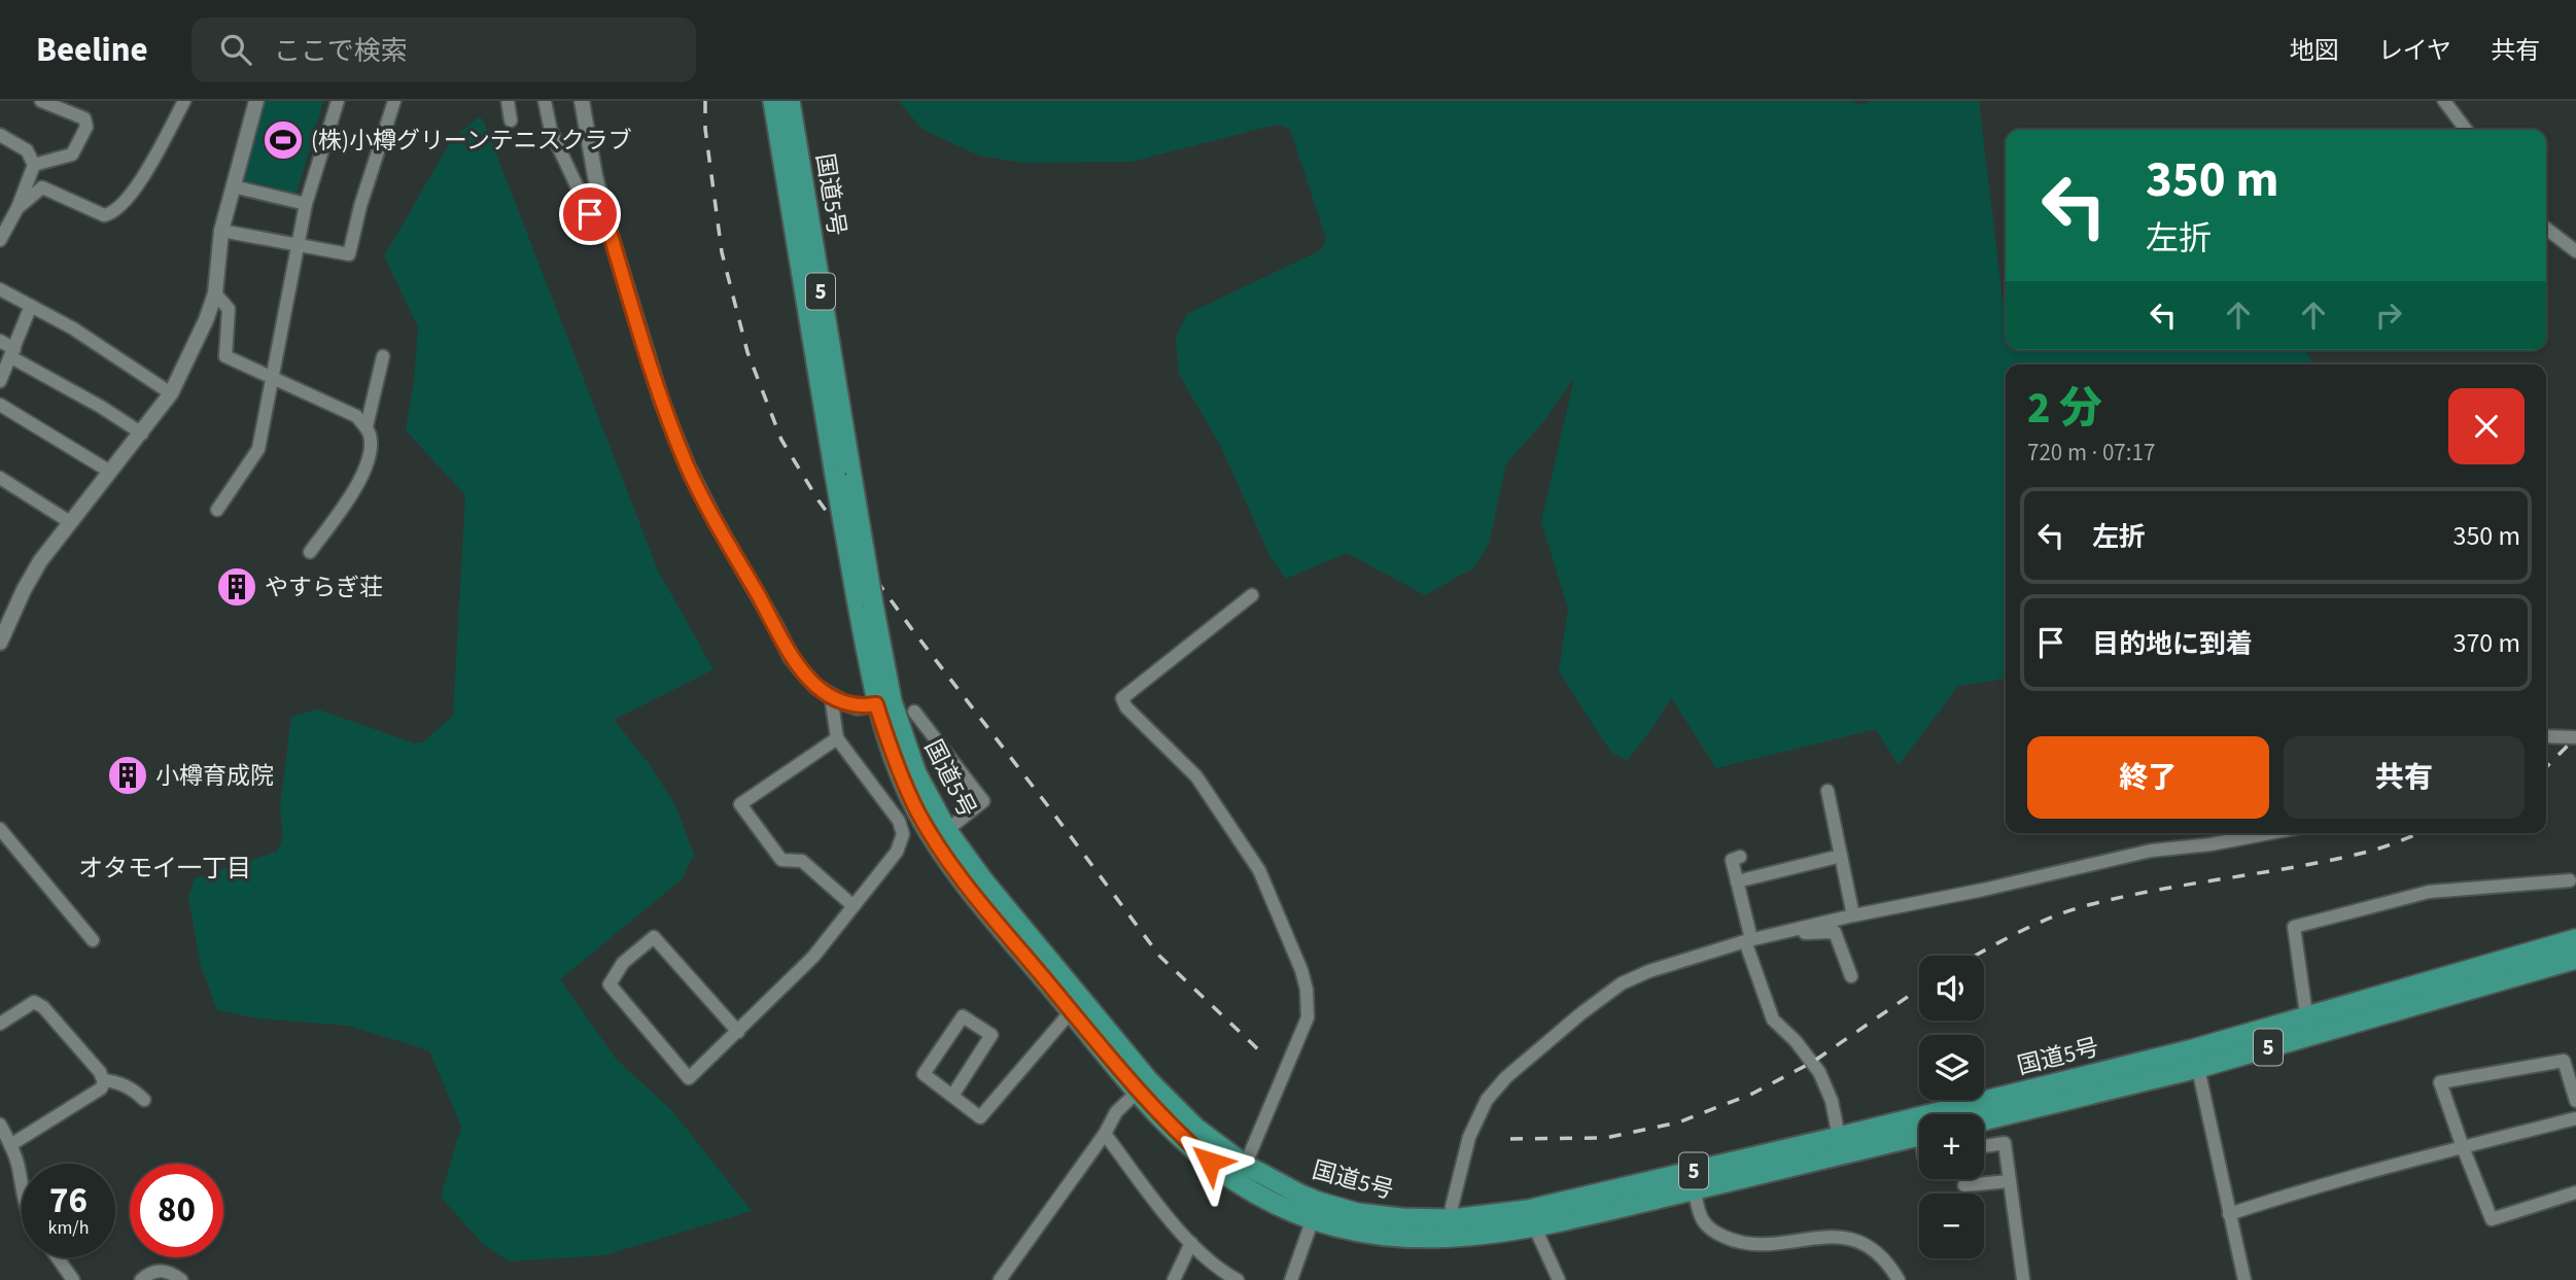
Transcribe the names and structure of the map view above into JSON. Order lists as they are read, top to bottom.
{
  "streets": {
    "highway": ["国道5号", "5"]
  },
  "districts": ["オタモイ一丁目"],
  "places": {
    "sports": ["(株)小樽グリーンテニスクラブ"],
    "building": ["やすらぎ荘", "小樽育成院"]
  },
  "page": {
    "header": "Beeline",
    "search": "ここで検索",
    "nav": ["地図", "レイヤ", "共有"],
    "turn": ["350 m", "左折"],
    "heading": ["2 分", "720 m · 07:17"],
    "list": [
      {
        "name": "左折",
        "value": "350 m"
      },
      {
        "name": "目的地に到着",
        "value": "370 m"
      }
    ],
    "buttons": ["終了", "共有"],
    "map_buttons": ["+", "−"],
    "speed": "76 km/h",
    "limit": "80"
  }
}
